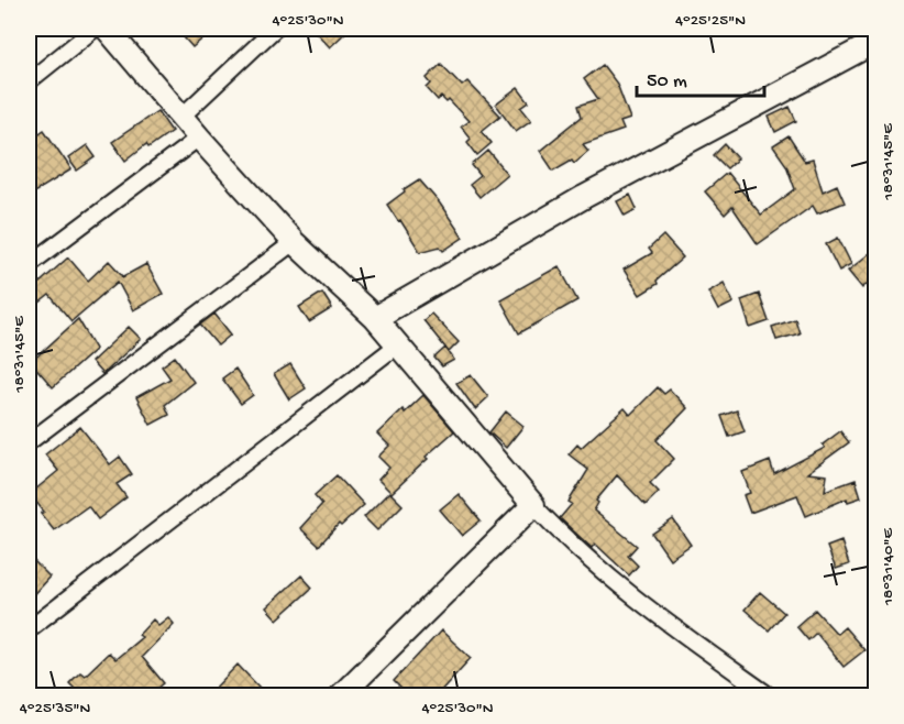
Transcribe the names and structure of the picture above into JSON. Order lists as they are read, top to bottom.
{
  "scale_bar": "50 m",
  "coordinates": [
    "4°25'30\"N",
    "4°25'25\"N",
    "18°31'45\"E",
    "18°31'40\"E",
    "4°25'35\"N"
  ]
}
